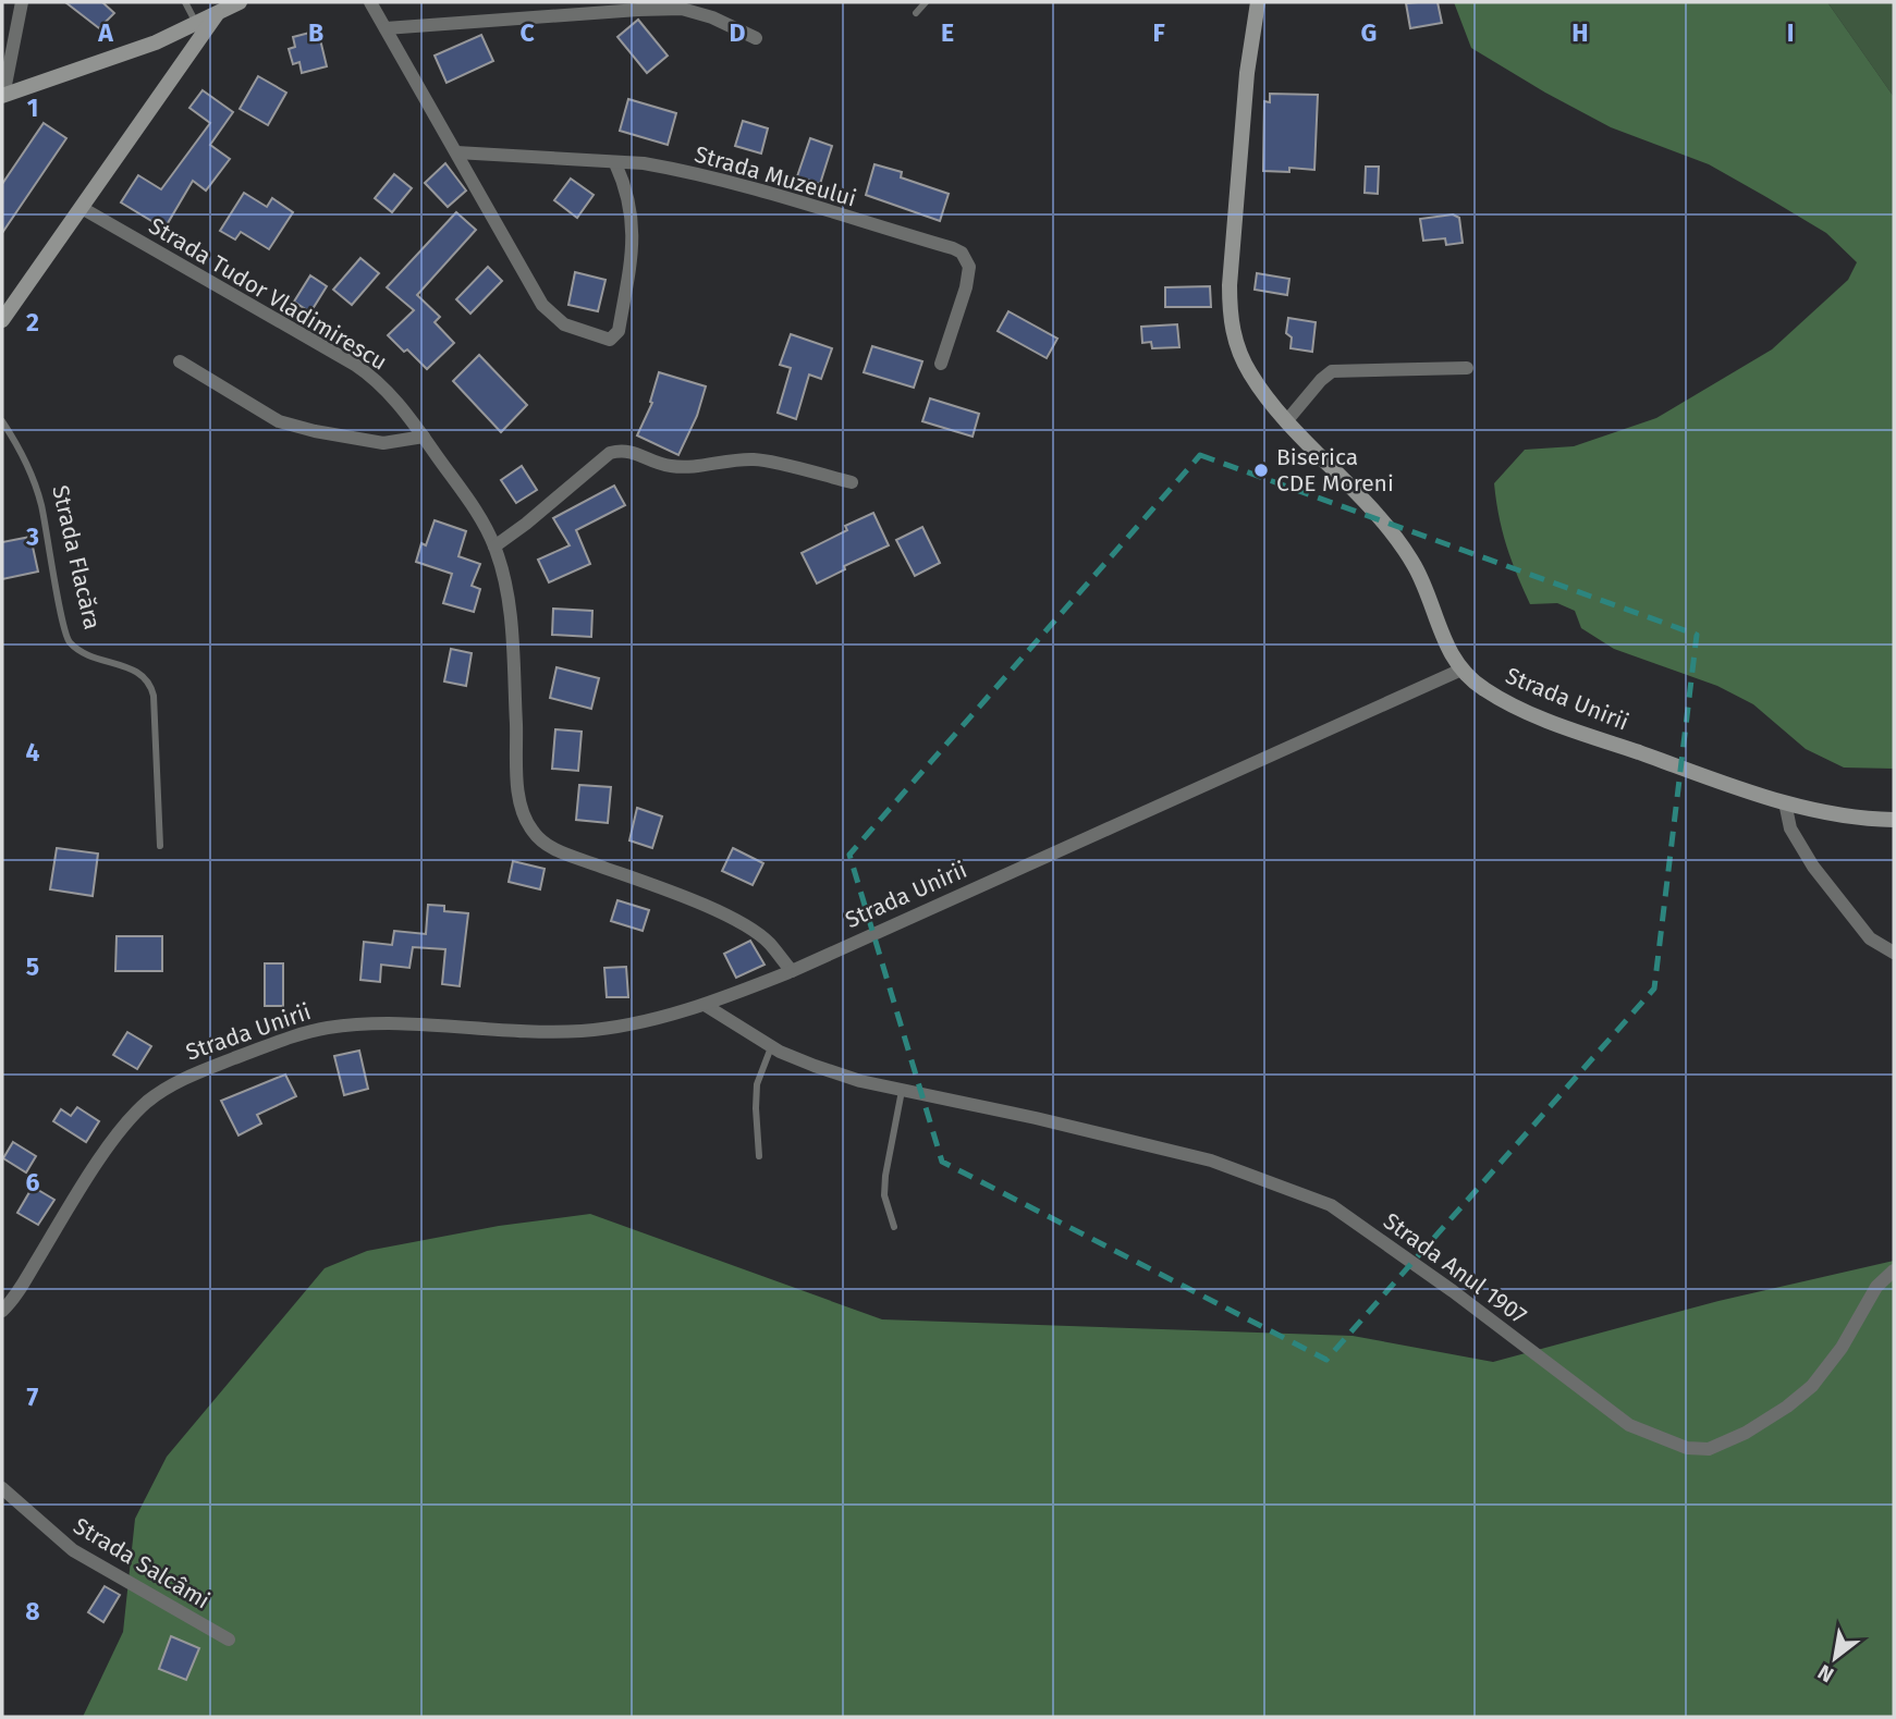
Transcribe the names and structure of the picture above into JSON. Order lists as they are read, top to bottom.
{
  "streets": {
    "main road": ["Strada Unirii"],
    "street": [
      "Strada Muzeului",
      "Strada Tudor Vladimirescu",
      "Strada Anul 1907",
      "Strada Salcâmi"
    ],
    "lane": ["Strada Flacăra"]
  },
  "crossings": [
    ["Strada Tudor Vladimirescu", "Strada Unirii"],
    ["Strada Unirii", "Strada Anul 1907"]
  ],
  "places": ["Biserica CDE Moreni"],
  "north": "bottom left",
  "grid": {
    "columns": [
      "A",
      "B",
      "C",
      "D",
      "E",
      "F",
      "G",
      "H",
      "I"
    ],
    "rows": [
      "1",
      "2",
      "3",
      "4",
      "5",
      "6",
      "7",
      "8"
    ]
  }
}
